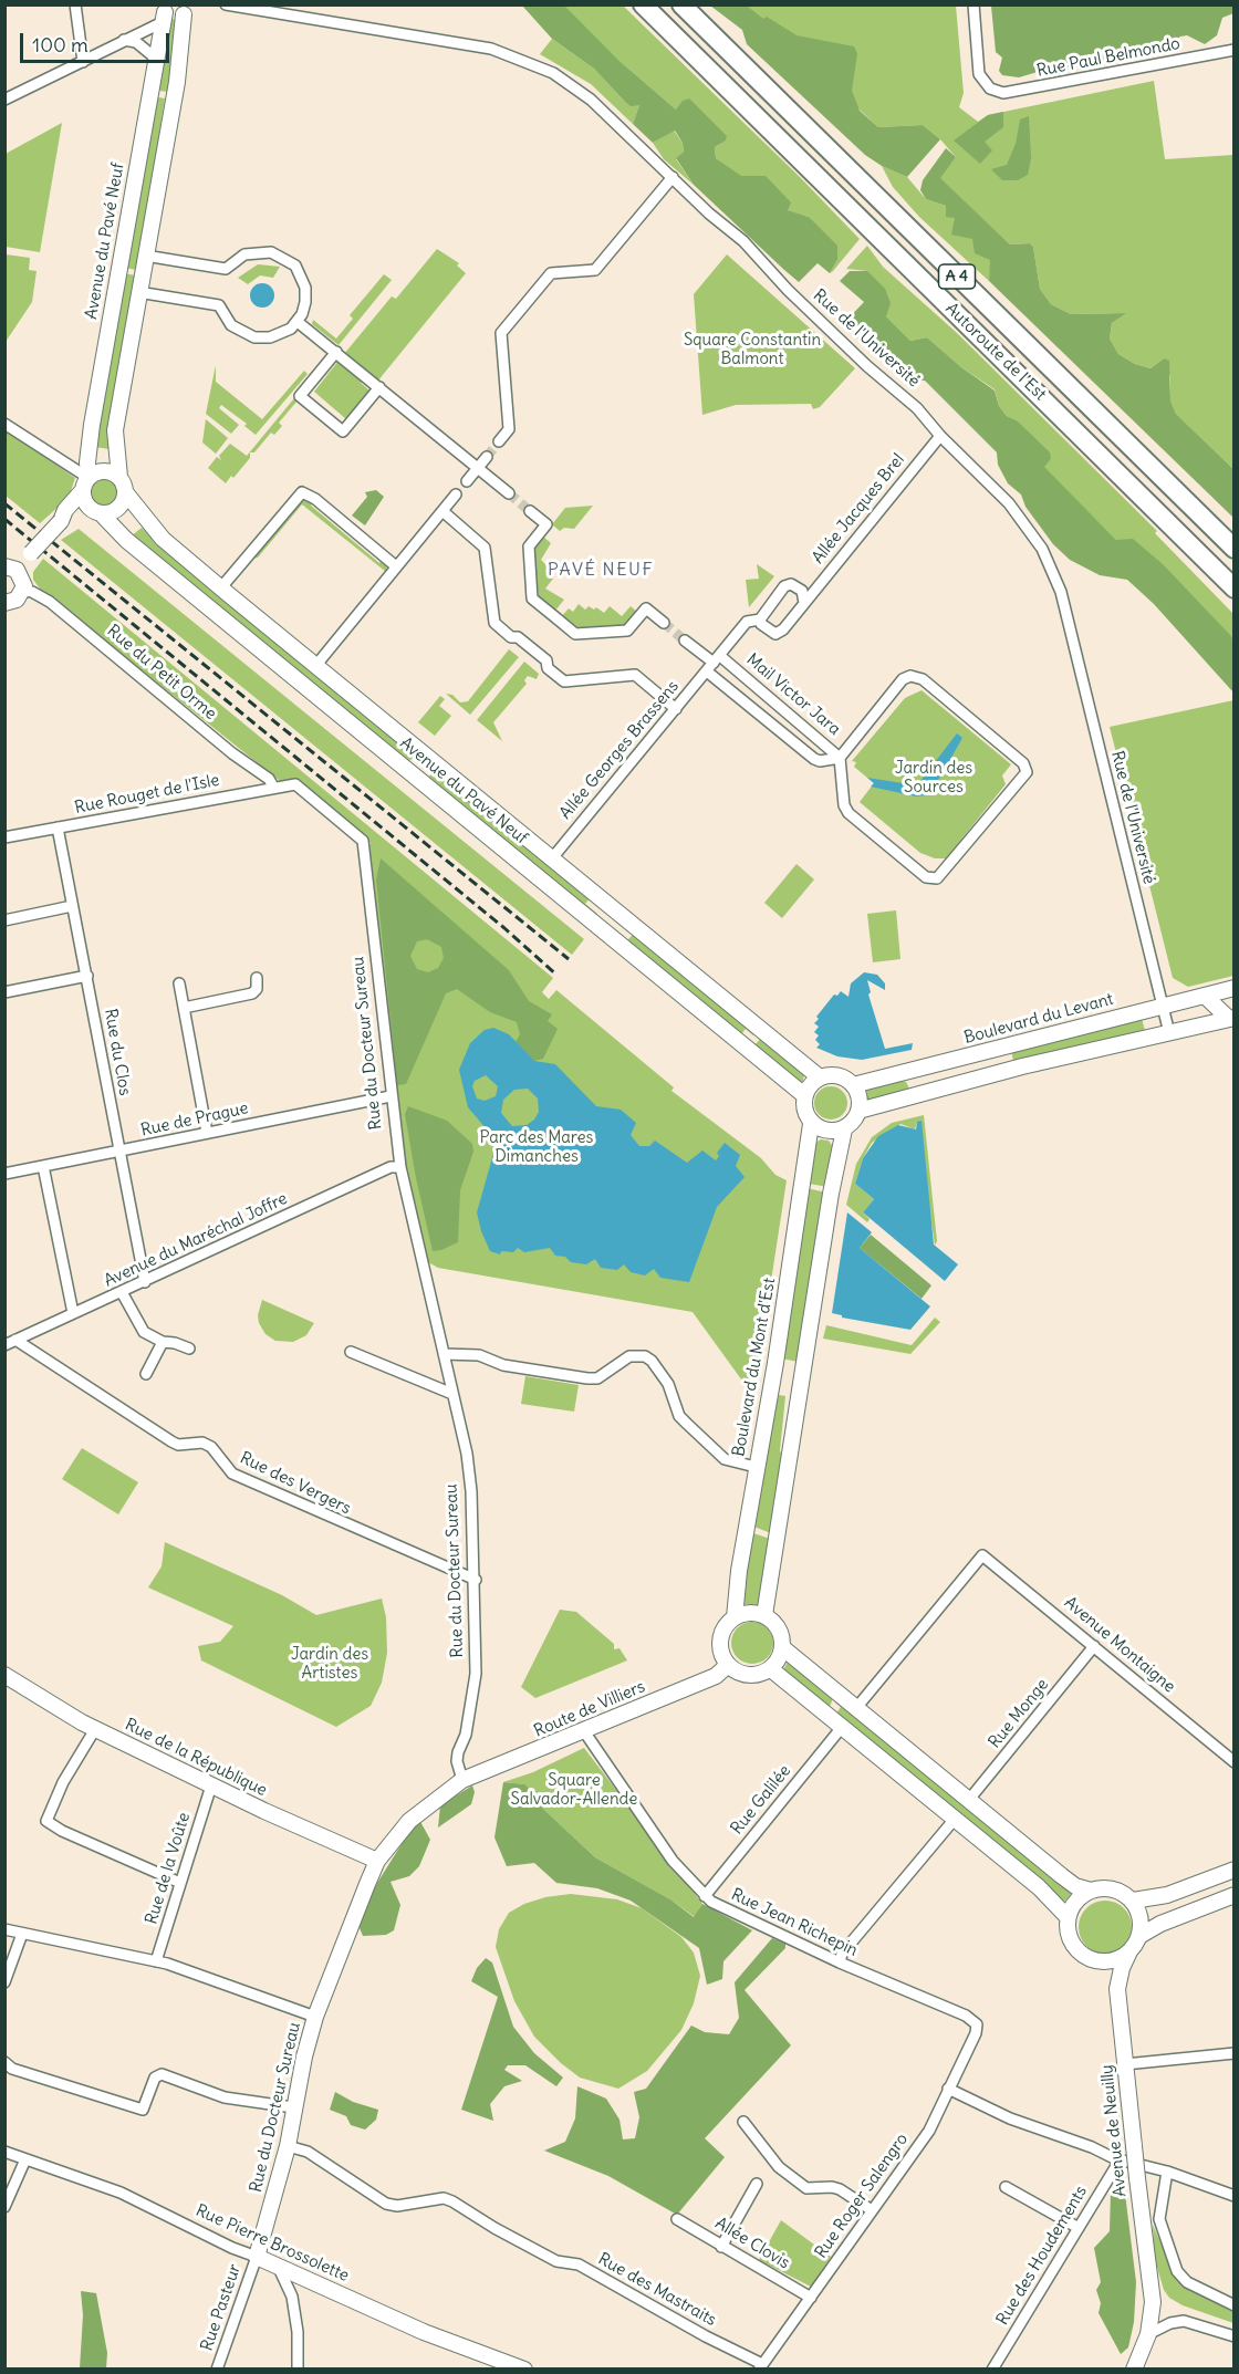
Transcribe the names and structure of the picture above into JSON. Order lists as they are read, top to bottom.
{
  "streets": {
    "highway": ["A 4", "Autoroute de l’Est"],
    "main road": [
      "Avenue du Pavé Neuf",
      "Boulevard du Levant",
      "Rue du Docteur Sureau",
      "Boulevard du Mont d'Est",
      "Route de Villiers",
      "Rue de la République",
      "Avenue de Neuilly",
      "Rue Pierre Brossolette"
    ],
    "street": [
      "Rue Paul Belmondo",
      "Rue de l'Université",
      "Allée Jacques Brel",
      "Rue du Petit Orme",
      "Mail Victor Jara",
      "Allée Georges Brassens",
      "Rue Rouget de l'Isle",
      "Rue du Clos",
      "Rue de Prague",
      "Avenue du Maréchal Joffre",
      "Rue des Vergers",
      "Avenue Montaigne",
      "Rue Monge",
      "Rue Galilée",
      "Rue de la Voûte",
      "Rue Jean Richepin",
      "Rue Roger Salengro",
      "Allée Clovis",
      "Rue des Houdements",
      "Rue des Mastraits",
      "Rue Pasteur"
    ]
  },
  "crossings": [
    ["Avenue du Pavé Neuf", "Allée Georges Brassens"],
    ["Avenue du Pavé Neuf", "Boulevard du Levant"],
    ["Avenue du Pavé Neuf", "Boulevard du Mont d'Est"],
    ["Rue de l'Université", "Allée Jacques Brel"],
    ["Rue de l'Université", "Boulevard du Levant"],
    ["Rue du Petit Orme", "Rue Rouget de l'Isle"],
    ["Mail Victor Jara", "Allée Georges Brassens"],
    ["Rue Rouget de l'Isle", "Rue du Docteur Sureau"],
    ["Rue Rouget de l'Isle", "Rue du Clos"],
    ["Boulevard du Levant", "Boulevard du Mont d'Est"],
    ["Rue du Docteur Sureau", "Rue de Prague"],
    ["Rue du Docteur Sureau", "Avenue du Maréchal Joffre"],
    ["Rue du Docteur Sureau", "Rue des Vergers"],
    ["Rue du Docteur Sureau", "Route de Villiers"],
    ["Rue du Docteur Sureau", "Rue de la République"],
    ["Rue du Docteur Sureau", "Rue Pierre Brossolette"],
    ["Rue du Docteur Sureau", "Rue des Mastraits"],
    ["Rue du Docteur Sureau", "Rue Pasteur"],
    ["Rue du Clos", "Rue de Prague"],
    ["Rue du Clos", "Avenue du Maréchal Joffre"],
    ["Avenue du Maréchal Joffre", "Rue des Vergers"],
    ["Boulevard du Mont d'Est", "Route de Villiers"],
    ["Avenue Montaigne", "Rue Monge"],
    ["Route de Villiers", "Rue Jean Richepin"],
    ["Rue de la République", "Rue de la Voûte"],
    ["Rue Galilée", "Rue Jean Richepin"],
    ["Rue Jean Richepin", "Rue Roger Salengro"],
    ["Rue Roger Salengro", "Allée Clovis"],
    ["Rue Roger Salengro", "Rue des Mastraits"],
    ["Rue Pierre Brossolette", "Rue Pasteur"]
  ],
  "districts": ["PAVÉ NEUF"],
  "parks": [
    "Square Constantin Balmont",
    "Jardin des Sources",
    "Parc des Mares Dimanches",
    "Jardin des Artistes",
    "Square Salvador-Allende"
  ],
  "scale_bar": "100 m"
}
